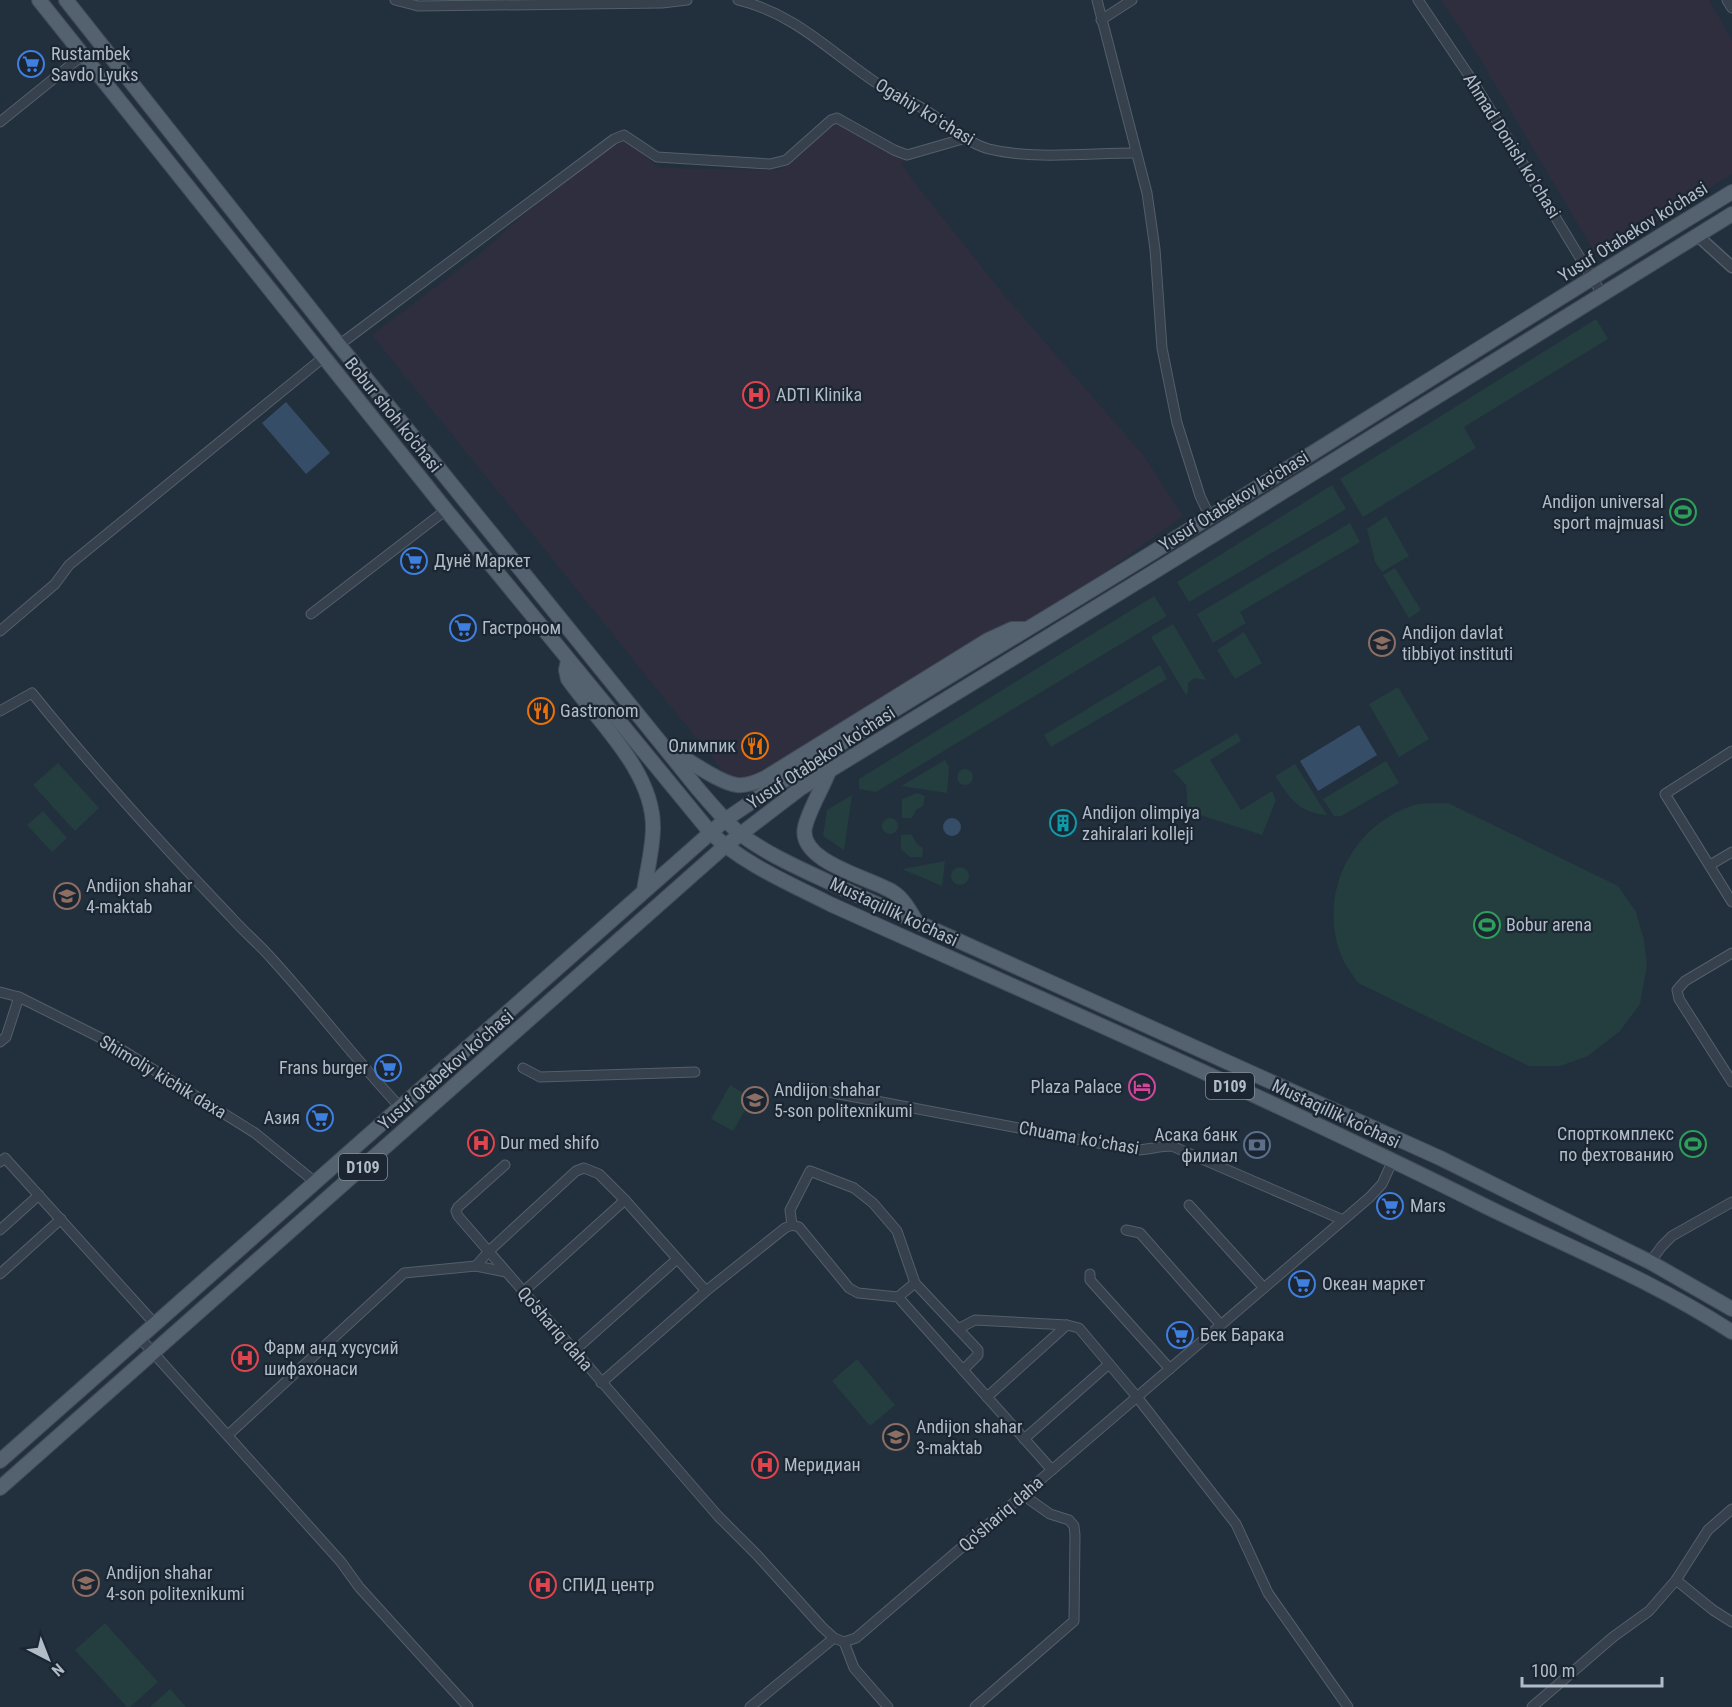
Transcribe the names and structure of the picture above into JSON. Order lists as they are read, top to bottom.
{
  "streets": {
    "main road": [
      "Yusuf Otabekov ko'chasi",
      "Bobur shoh ko'chasi",
      "Mustaqillik ko'chasi",
      "D109"
    ],
    "street": [
      "Ogahiy koʻchasi",
      "Ahmad Donish koʻchasi",
      "Shimoliy kichik daxa",
      "Chuama koʻchasi",
      "Qo'shariq daha"
    ]
  },
  "crossings": [
    ["Ahmad Donish koʻchasi", "Yusuf Otabekov ko'chasi"],
    ["Yusuf Otabekov ko'chasi", "Bobur shoh ko'chasi"],
    ["Yusuf Otabekov ko'chasi", "Mustaqillik ko'chasi"],
    ["Yusuf Otabekov ko'chasi", "Shimoliy kichik daxa"],
    ["Bobur shoh ko'chasi", "Mustaqillik ko'chasi"],
    ["Mustaqillik ko'chasi", "Qo'shariq daha"],
    ["Chuama koʻchasi", "Qo'shariq daha"]
  ],
  "places": {
    "supermarket": [
      "Rustambek Savdo Lyuks",
      "Дунё Маркет",
      "Гастроном",
      "Frans burger",
      "Азия",
      "Mars",
      "Океан маркет",
      "Бек Барака"
    ],
    "hospital": [
      "ADTI Klinika",
      "Dur med shifo",
      "Фарм анд хусусий шифахонаси",
      "Меридиан",
      "СПИД центр"
    ],
    "sports": ["Andijon universal sport majmuasi", "Bobur arena", "Спорткомплекс по фехтованию"],
    "school or university": [
      "Andijon davlat tibbiyot instituti",
      "Andijon shahar 4-maktab",
      "Andijon shahar 5-son politexnikumi",
      "Andijon shahar 3-maktab",
      "Andijon shahar 4-son politexnikumi"
    ],
    "restaurant": ["Gastronom", "Олимпик"],
    "building": ["Andijon olimpiya zahiralari kolleji"],
    "hotel": ["Plaza Palace"],
    "bank": ["Асака банк филиал"]
  },
  "scale_bar": "100 m",
  "north": "bottom right"
}
